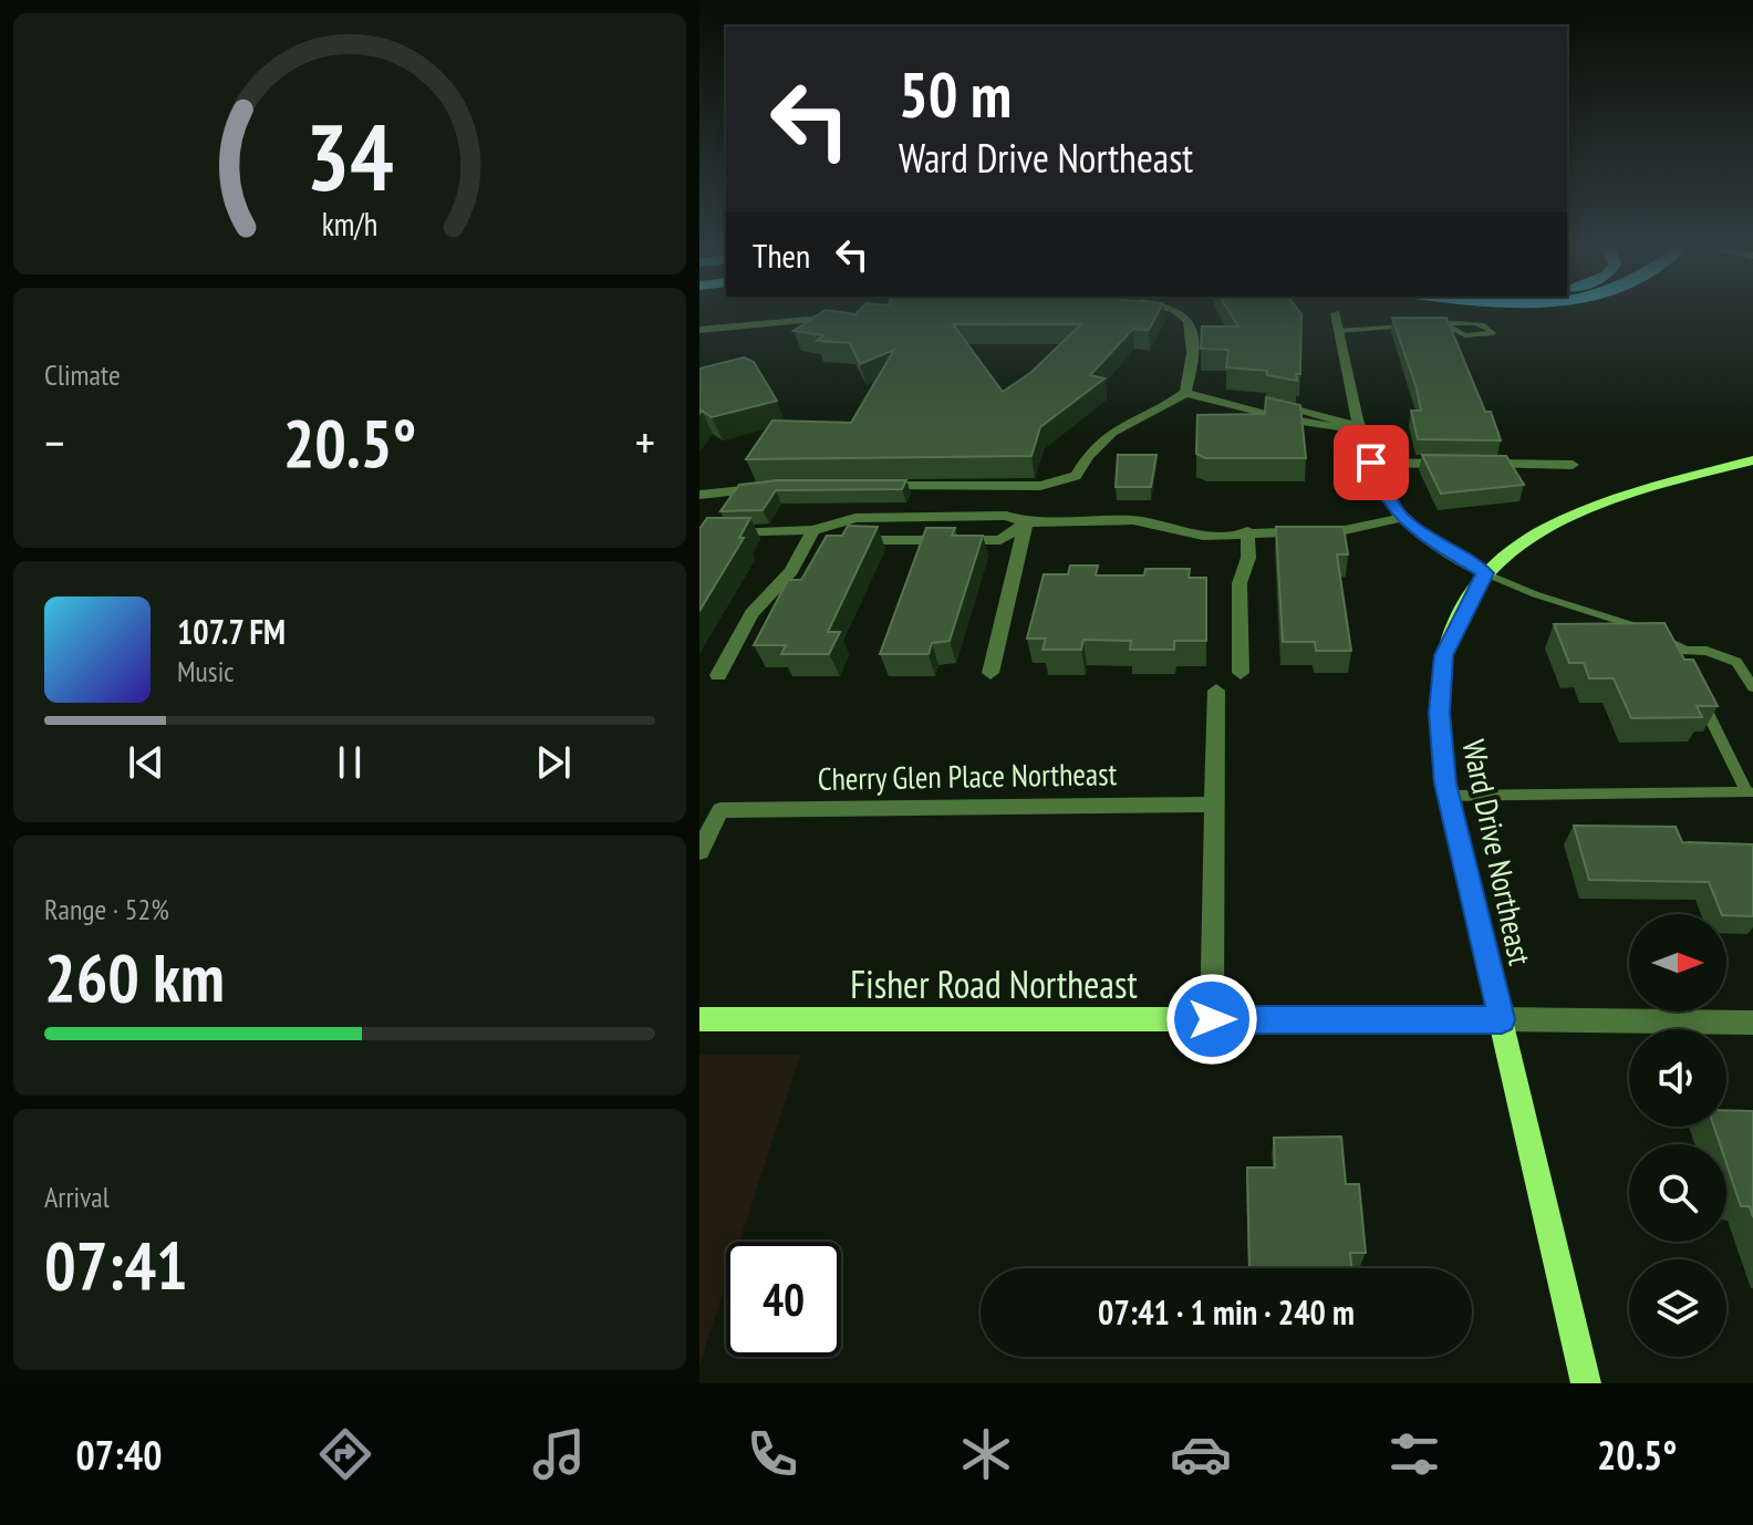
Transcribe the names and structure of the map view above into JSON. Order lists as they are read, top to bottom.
{
  "streets": {
    "main road": ["Ward Drive Northeast", "Fisher Road Northeast"],
    "street": ["Cherry Glen Place Northeast"]
  },
  "crossings": [
    ["Ward Drive Northeast", "Fisher Road Northeast"]
  ],
  "north": "right",
  "page": {
    "turn": ["50 m", "Ward Drive Northeast"],
    "then": "Then",
    "tile": [
      "Climate",
      ["Range · 52%", "260 km"],
      ["Arrival", "07:41"]
    ],
    "heat": ["−", "20.5°", "+"],
    "song": ["107.7 FM", "Music"],
    "limit": "40",
    "trip": "07:41 · 1 min · 240 m",
    "tabs": ["07:40", "20.5°"],
    "gauge": ["34", "km/h"]
  }
}
